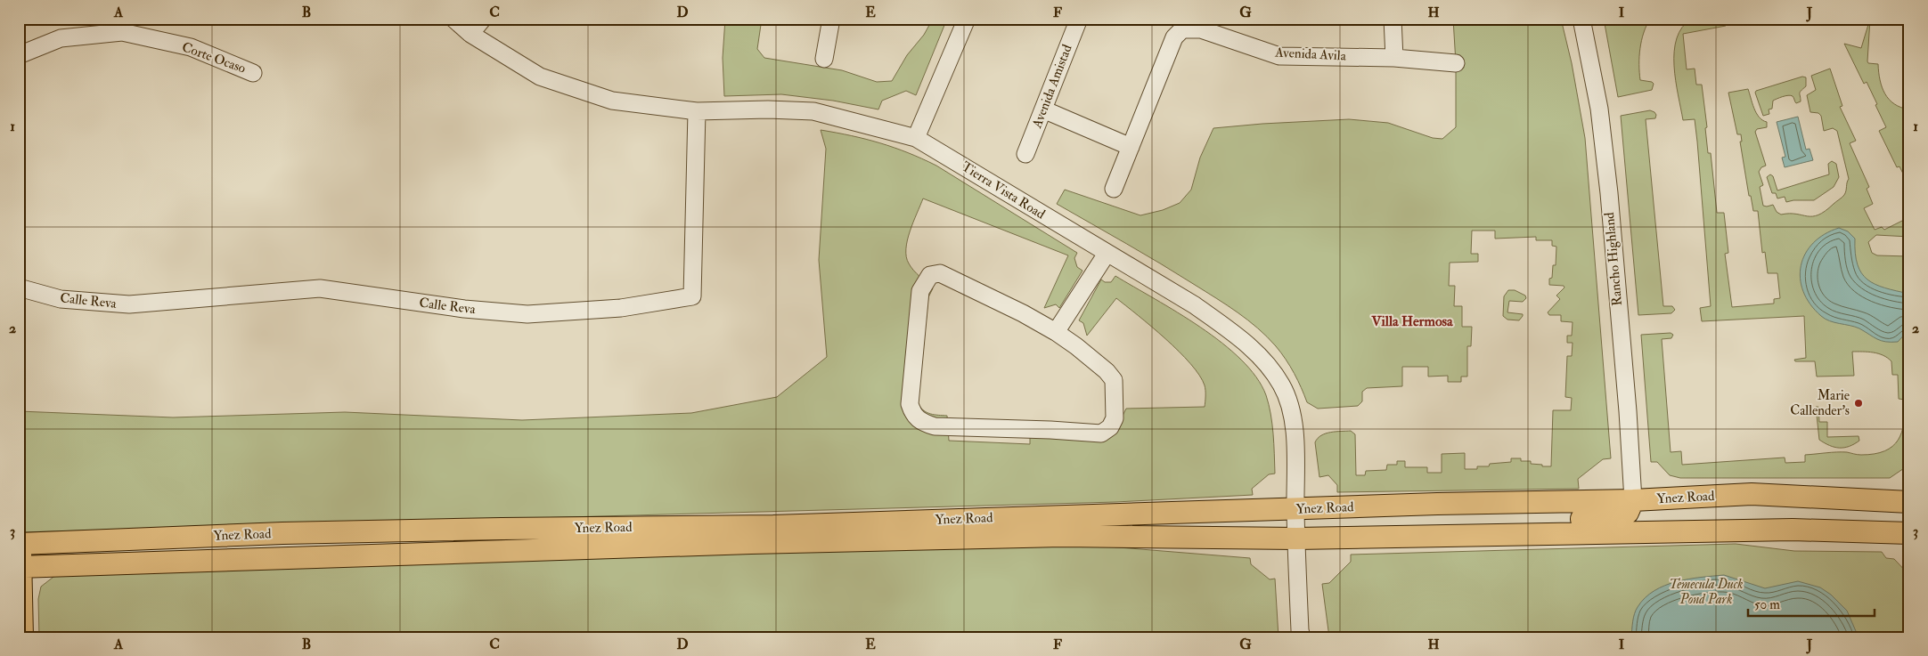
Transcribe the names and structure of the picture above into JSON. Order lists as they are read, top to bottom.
{
  "streets": {
    "main road": ["Ynez Road"],
    "street": [
      "Avenida Avila",
      "Corte Ocaso",
      "Avenida Amistad",
      "Tierra Vista Road",
      "Rancho Highland",
      "Calle Reva"
    ]
  },
  "crossings": [
    ["Tierra Vista Road", "Calle Reva"],
    ["Tierra Vista Road", "Ynez Road"],
    ["Rancho Highland", "Ynez Road"]
  ],
  "districts": ["Villa Hermosa"],
  "parks": ["Temecula Duck Pond Park"],
  "places": ["Marie Callender's"],
  "scale_bar": "50 m",
  "grid": {
    "columns": [
      "A",
      "B",
      "C",
      "D",
      "E",
      "F",
      "G",
      "H",
      "I",
      "J"
    ],
    "rows": ["1", "2", "3"]
  }
}
